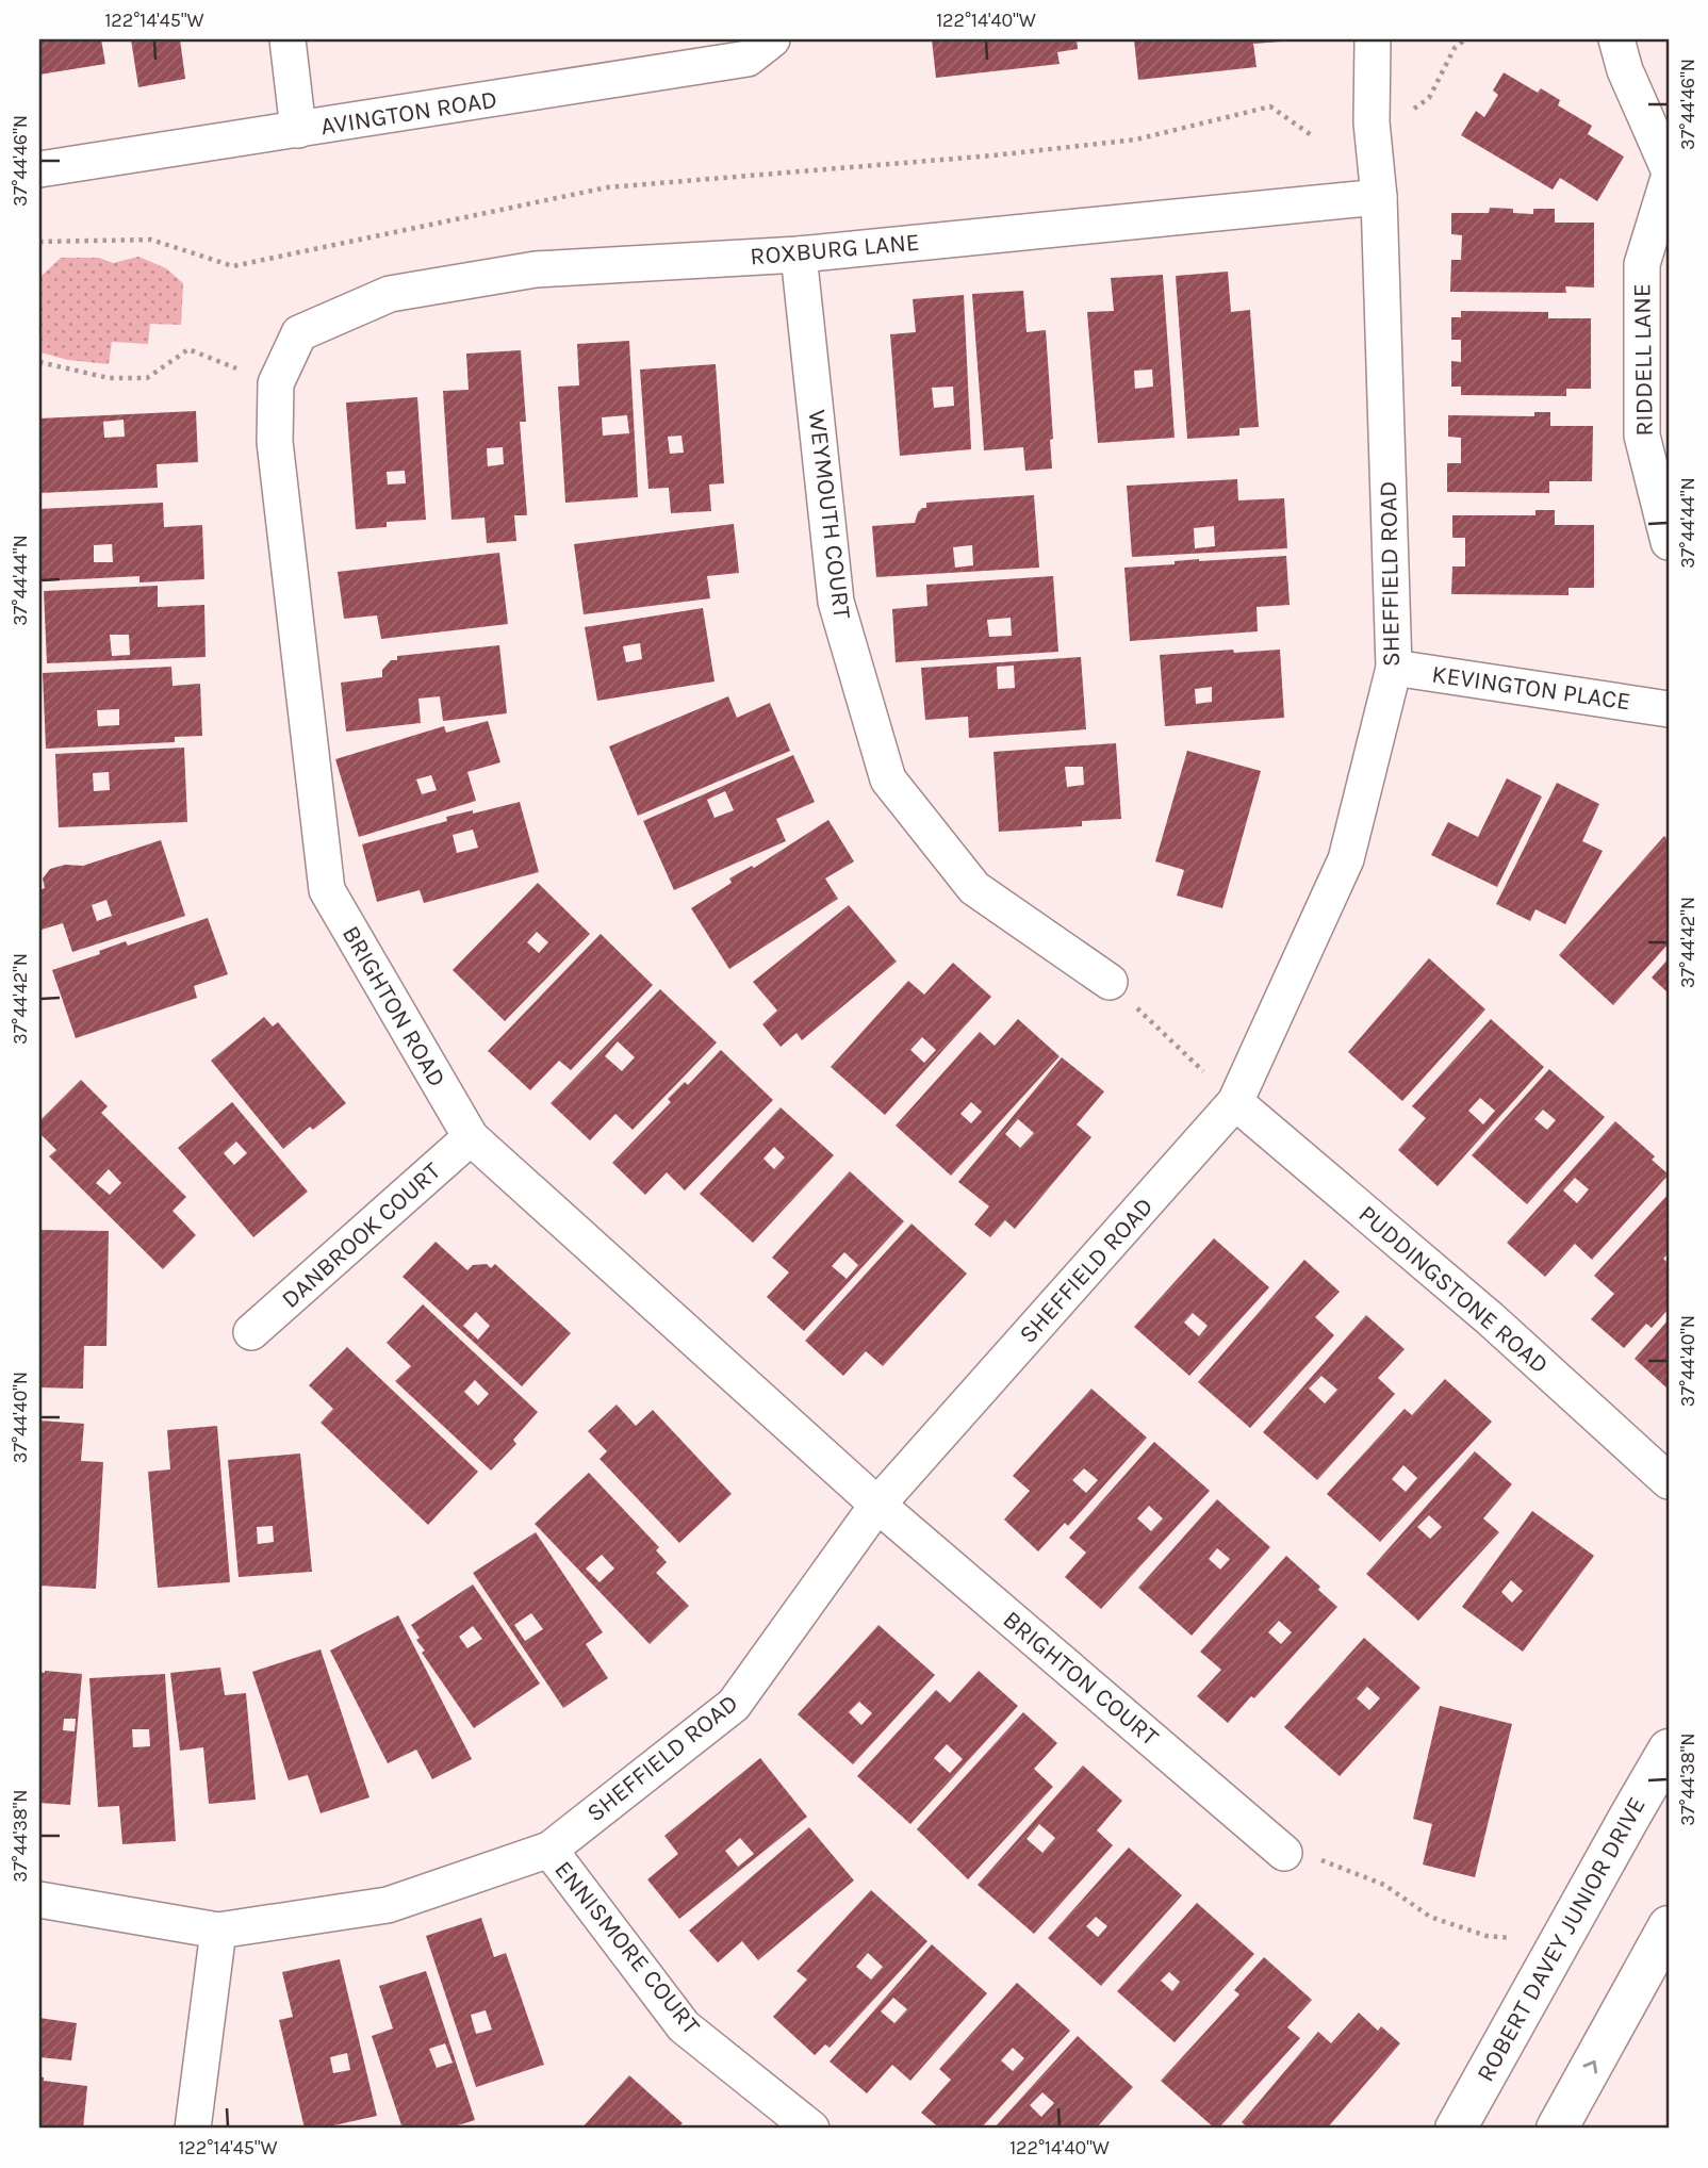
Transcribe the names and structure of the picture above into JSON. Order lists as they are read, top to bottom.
{
  "streets": {
    "main road": ["ROBERT DAVEY JUNIOR DRIVE"],
    "street": [
      "AVINGTON ROAD",
      "ROXBURG LANE",
      "RIDDELL LANE",
      "WEYMOUTH COURT",
      "SHEFFIELD ROAD",
      "KEVINGTON PLACE",
      "BRIGHTON ROAD",
      "DANBROOK COURT",
      "PUDDINGSTONE ROAD",
      "BRIGHTON COURT",
      "ENNISMORE COURT"
    ]
  },
  "crossings": [
    ["ROXBURG LANE", "WEYMOUTH COURT"],
    ["ROXBURG LANE", "SHEFFIELD ROAD"],
    ["ROXBURG LANE", "BRIGHTON ROAD"],
    ["SHEFFIELD ROAD", "KEVINGTON PLACE"],
    ["SHEFFIELD ROAD", "BRIGHTON ROAD"],
    ["SHEFFIELD ROAD", "PUDDINGSTONE ROAD"],
    ["SHEFFIELD ROAD", "BRIGHTON COURT"],
    ["SHEFFIELD ROAD", "ENNISMORE COURT"],
    ["BRIGHTON ROAD", "DANBROOK COURT"],
    ["BRIGHTON ROAD", "BRIGHTON COURT"]
  ],
  "coordinates": [
    "122°14'45\"W",
    "122°14'40\"W",
    "37°44'46\"N",
    "37°44'44\"N",
    "37°44'42\"N",
    "37°44'40\"N",
    "37°44'38\"N"
  ]
}
